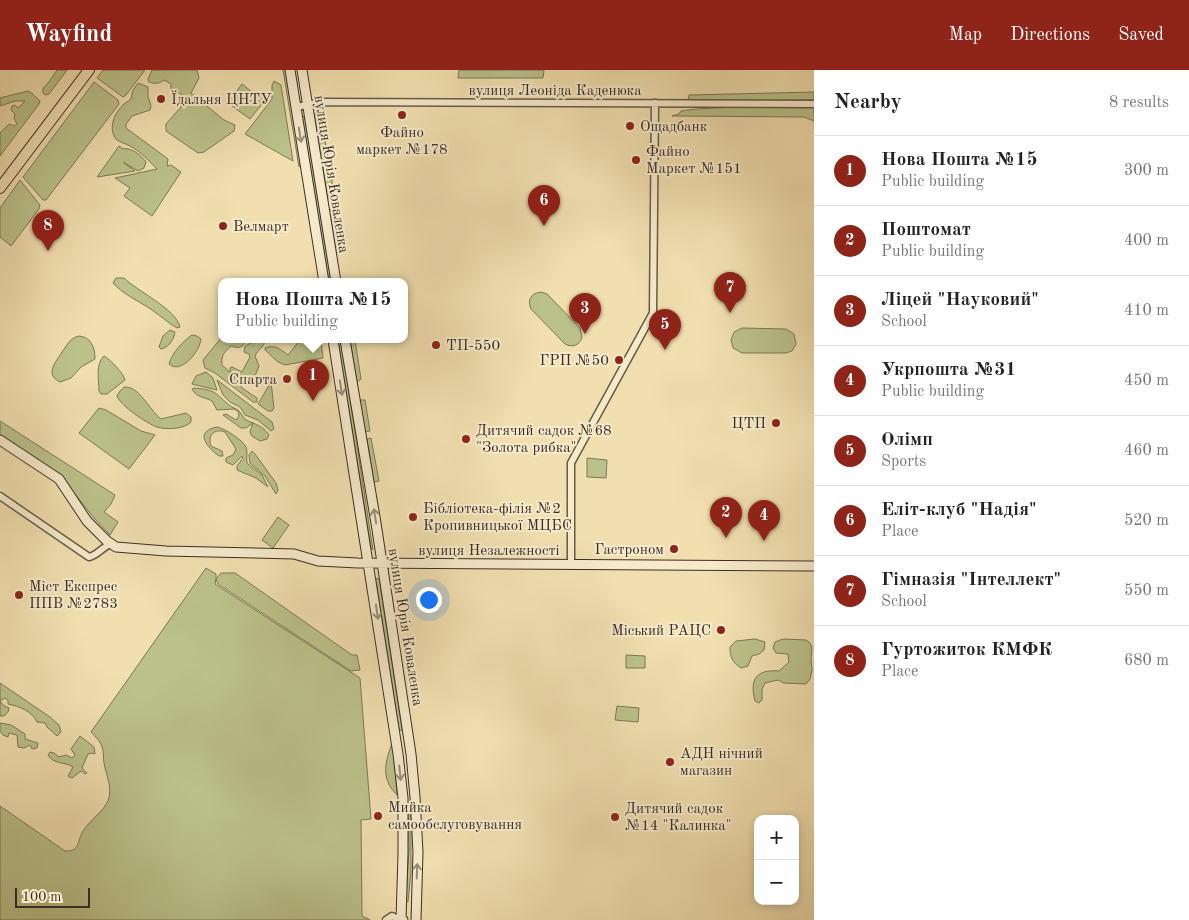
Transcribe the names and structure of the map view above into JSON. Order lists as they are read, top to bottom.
{
  "streets": {
    "main road": ["вулиця Юрія Коваленка", "вулиця Незалежності"],
    "street": ["вулиця Леоніда Каденюка"]
  },
  "crossings": [
    ["вулиця Леоніда Каденюка", "вулиця Юрія Коваленка"],
    ["вулиця Юрія Коваленка", "вулиця Незалежності"]
  ],
  "places": [
    "Їдальня ЦНТУ",
    "Файно маркет №178",
    "Ощадбанк",
    "Файно Маркет №151",
    "Велмарт",
    "ТП-550",
    "ГРП №50",
    "Спарта",
    "ЦТП",
    "Дитячий садок №68 \"Золота рибка\"",
    "Бібліотека-філія №2 Кропивницької МЦБС",
    "Гастроном",
    "Міст Експрес ППВ №2783",
    "Міський РАЦС",
    "АДН нічний магазин",
    "Мийка самообслуговування",
    "Дитячий садок №14 \"Калинка\""
  ],
  "scale_bar": "100 m",
  "page": {
    "header": "Wayfind",
    "nav": ["Map", "Directions", "Saved"],
    "heading": ["Nearby", "8 results"],
    "list": [
      {
        "mark": "1",
        "name": "Нова Пошта №15",
        "note": "Public building",
        "value": "300 m"
      },
      {
        "mark": "2",
        "name": "Поштомат",
        "note": "Public building",
        "value": "400 m"
      },
      {
        "mark": "3",
        "name": "Ліцей \"Науковий\"",
        "note": "School",
        "value": "410 m"
      },
      {
        "mark": "4",
        "name": "Укрпошта №31",
        "note": "Public building",
        "value": "450 m"
      },
      {
        "mark": "5",
        "name": "Олімп",
        "note": "Sports",
        "value": "460 m"
      },
      {
        "mark": "6",
        "name": "Еліт-клуб \"Надія\"",
        "note": "Place",
        "value": "520 m"
      },
      {
        "mark": "7",
        "name": "Гімназія \"Інтеллект\"",
        "note": "School",
        "value": "550 m"
      },
      {
        "mark": "8",
        "name": "Гуртожиток КМФК",
        "note": "Place",
        "value": "680 m"
      }
    ],
    "pins": [
      "6",
      "8",
      "7",
      "3",
      "5",
      "1",
      "2",
      "4"
    ],
    "popup": ["Нова Пошта №15", "Public building"],
    "map_buttons": ["+", "−"],
    "scale": "100 m"
  }
}
